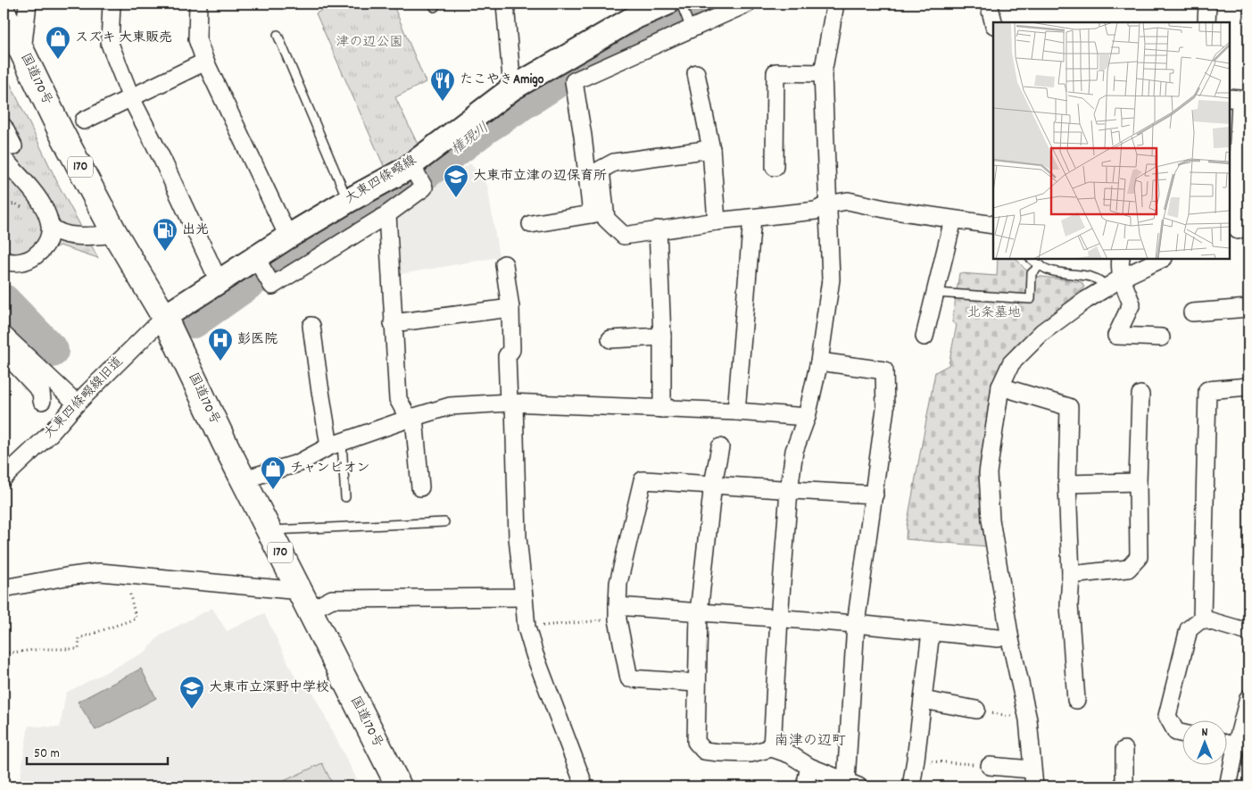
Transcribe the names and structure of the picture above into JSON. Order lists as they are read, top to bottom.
{
  "streets": {
    "highway": ["国道170号", "170"],
    "main road": ["大東四條畷線"],
    "street": ["大東四條畷線旧道"]
  },
  "crossings": [
    ["国道170号", "大東四條畷線"],
    ["国道170号", "大東四條畷線旧道"],
    ["大東四條畷線", "大東四條畷線旧道"]
  ],
  "districts": ["南津の辺町"],
  "water": ["権現川"],
  "parks": ["津の辺公園", "北条墓地"],
  "places": {
    "shop": ["スズキ 大東販売", "チャンピオン"],
    "restaurant": ["たこやきAmigo"],
    "school or university": ["大東市立津の辺保育所", "大東市立深野中学校"],
    "fuel station": ["出光"],
    "hospital": ["彭医院"]
  },
  "scale_bar": "50 m",
  "north": "top"
}
